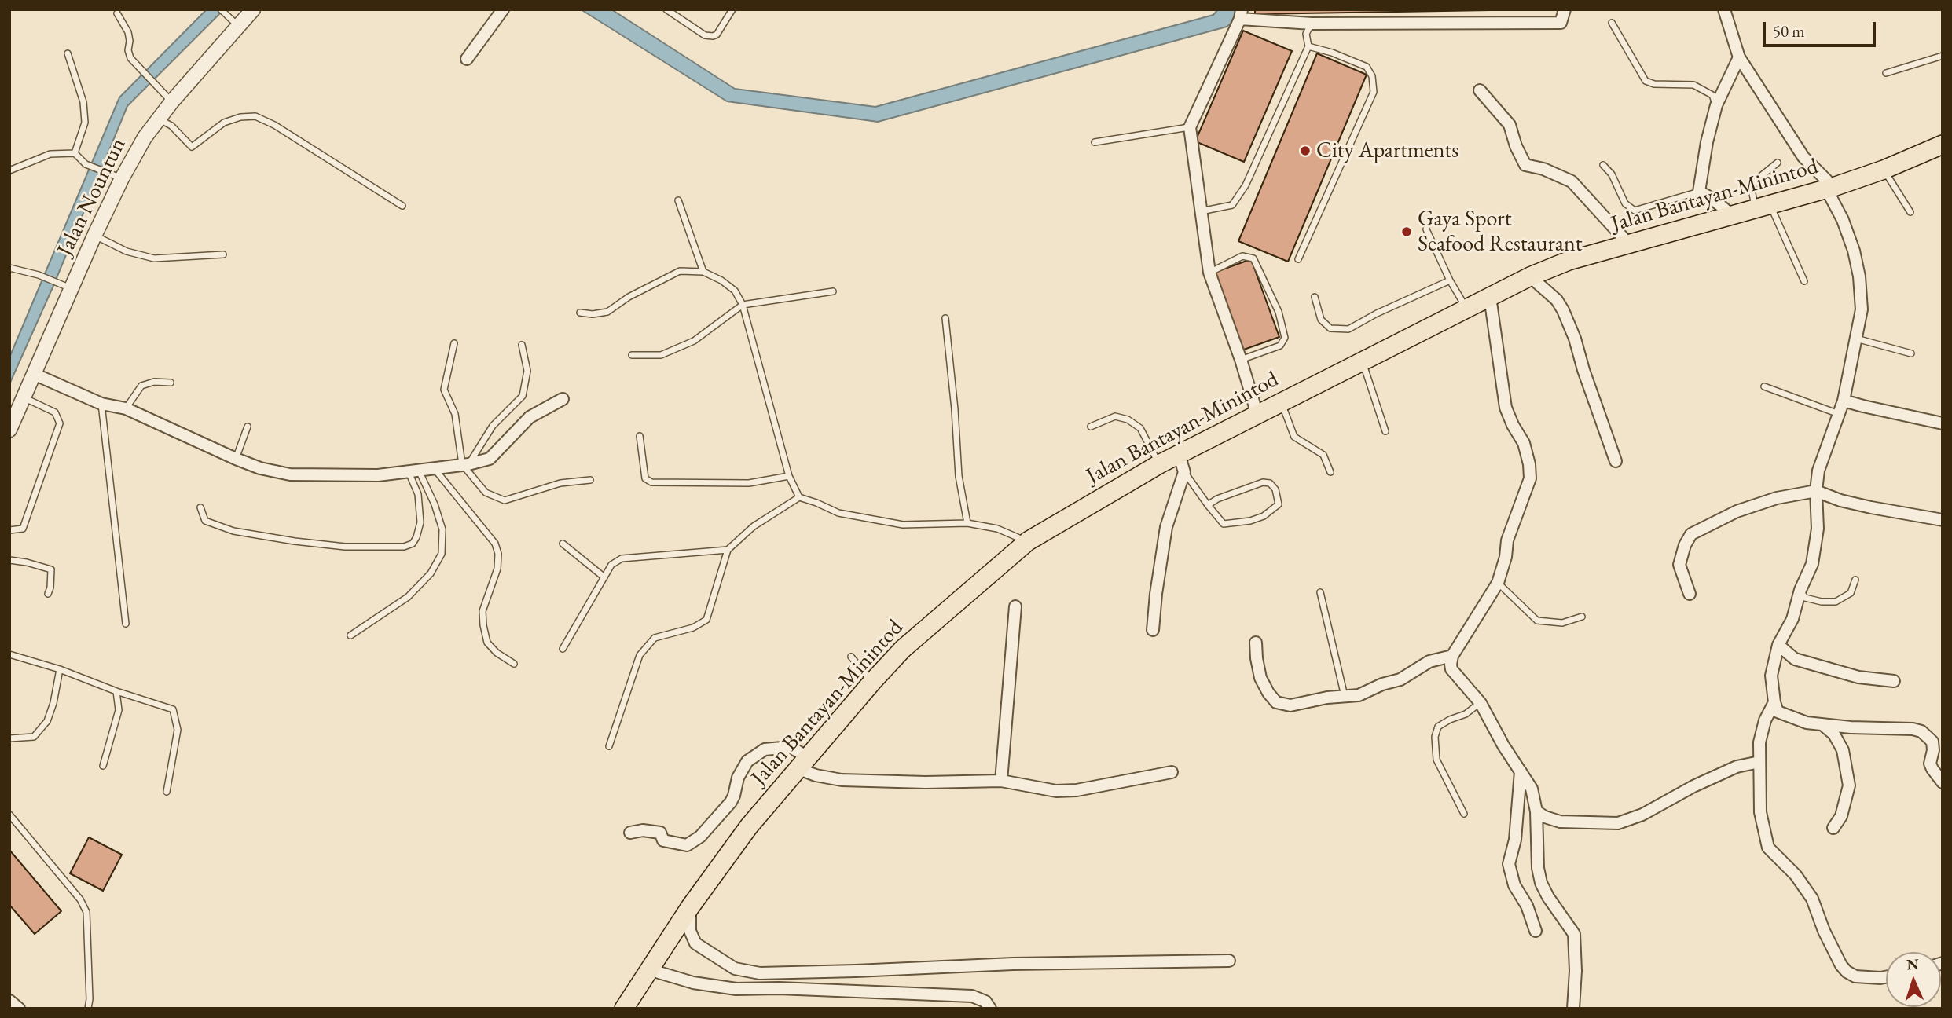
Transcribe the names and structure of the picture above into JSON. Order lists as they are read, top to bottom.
{
  "streets": {
    "main road": ["Jalan Bantayan-Minintod"],
    "street": ["Jalan Nountun"]
  },
  "places": ["City Apartments", "Gaya Sport Seafood Restaurant"],
  "scale_bar": "50 m",
  "north": "top"
}
